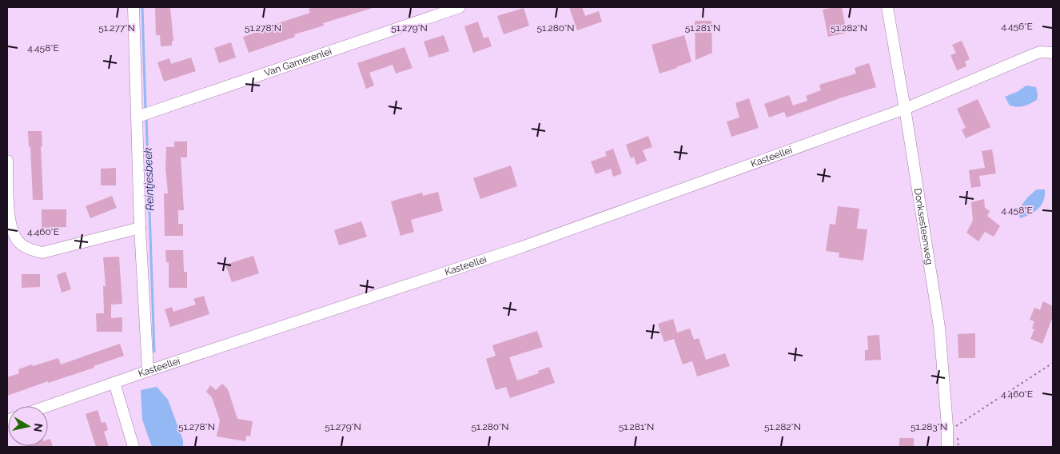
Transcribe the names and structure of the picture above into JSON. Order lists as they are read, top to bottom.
{
  "streets": {
    "street": ["Van Gamerenlei", "Kasteellei", "Donksesteenweg"]
  },
  "crossings": [
    ["Kasteellei", "Donksesteenweg"]
  ],
  "water": ["Reintjesbeek"],
  "north": "right",
  "coordinates": [
    "4.456°E",
    "51.277°N",
    "51.278°N",
    "51.279°N",
    "51.280°N",
    "51.281°N",
    "51.282°N",
    "4.458°E",
    "4.460°E",
    "51.283°N"
  ]
}
